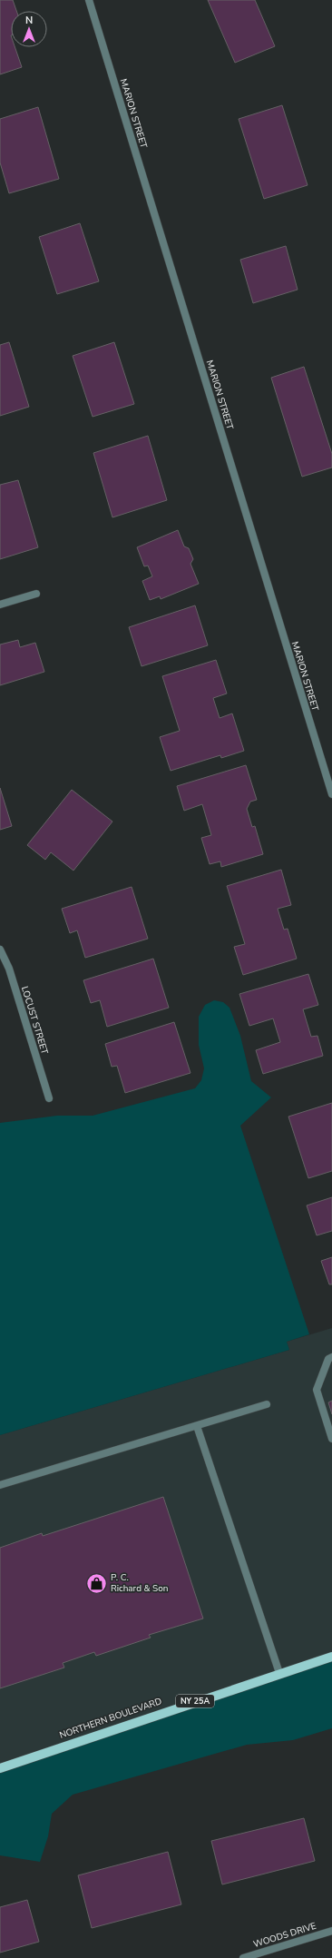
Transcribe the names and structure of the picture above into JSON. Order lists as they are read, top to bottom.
{
  "streets": {
    "main road": ["NY 25A", "NORTHERN BOULEVARD"],
    "street": ["MARION STREET", "LOCUST STREET", "WOODS DRIVE"]
  },
  "places": {
    "shop": ["P. C. Richard & Son"]
  },
  "north": "top"
}
